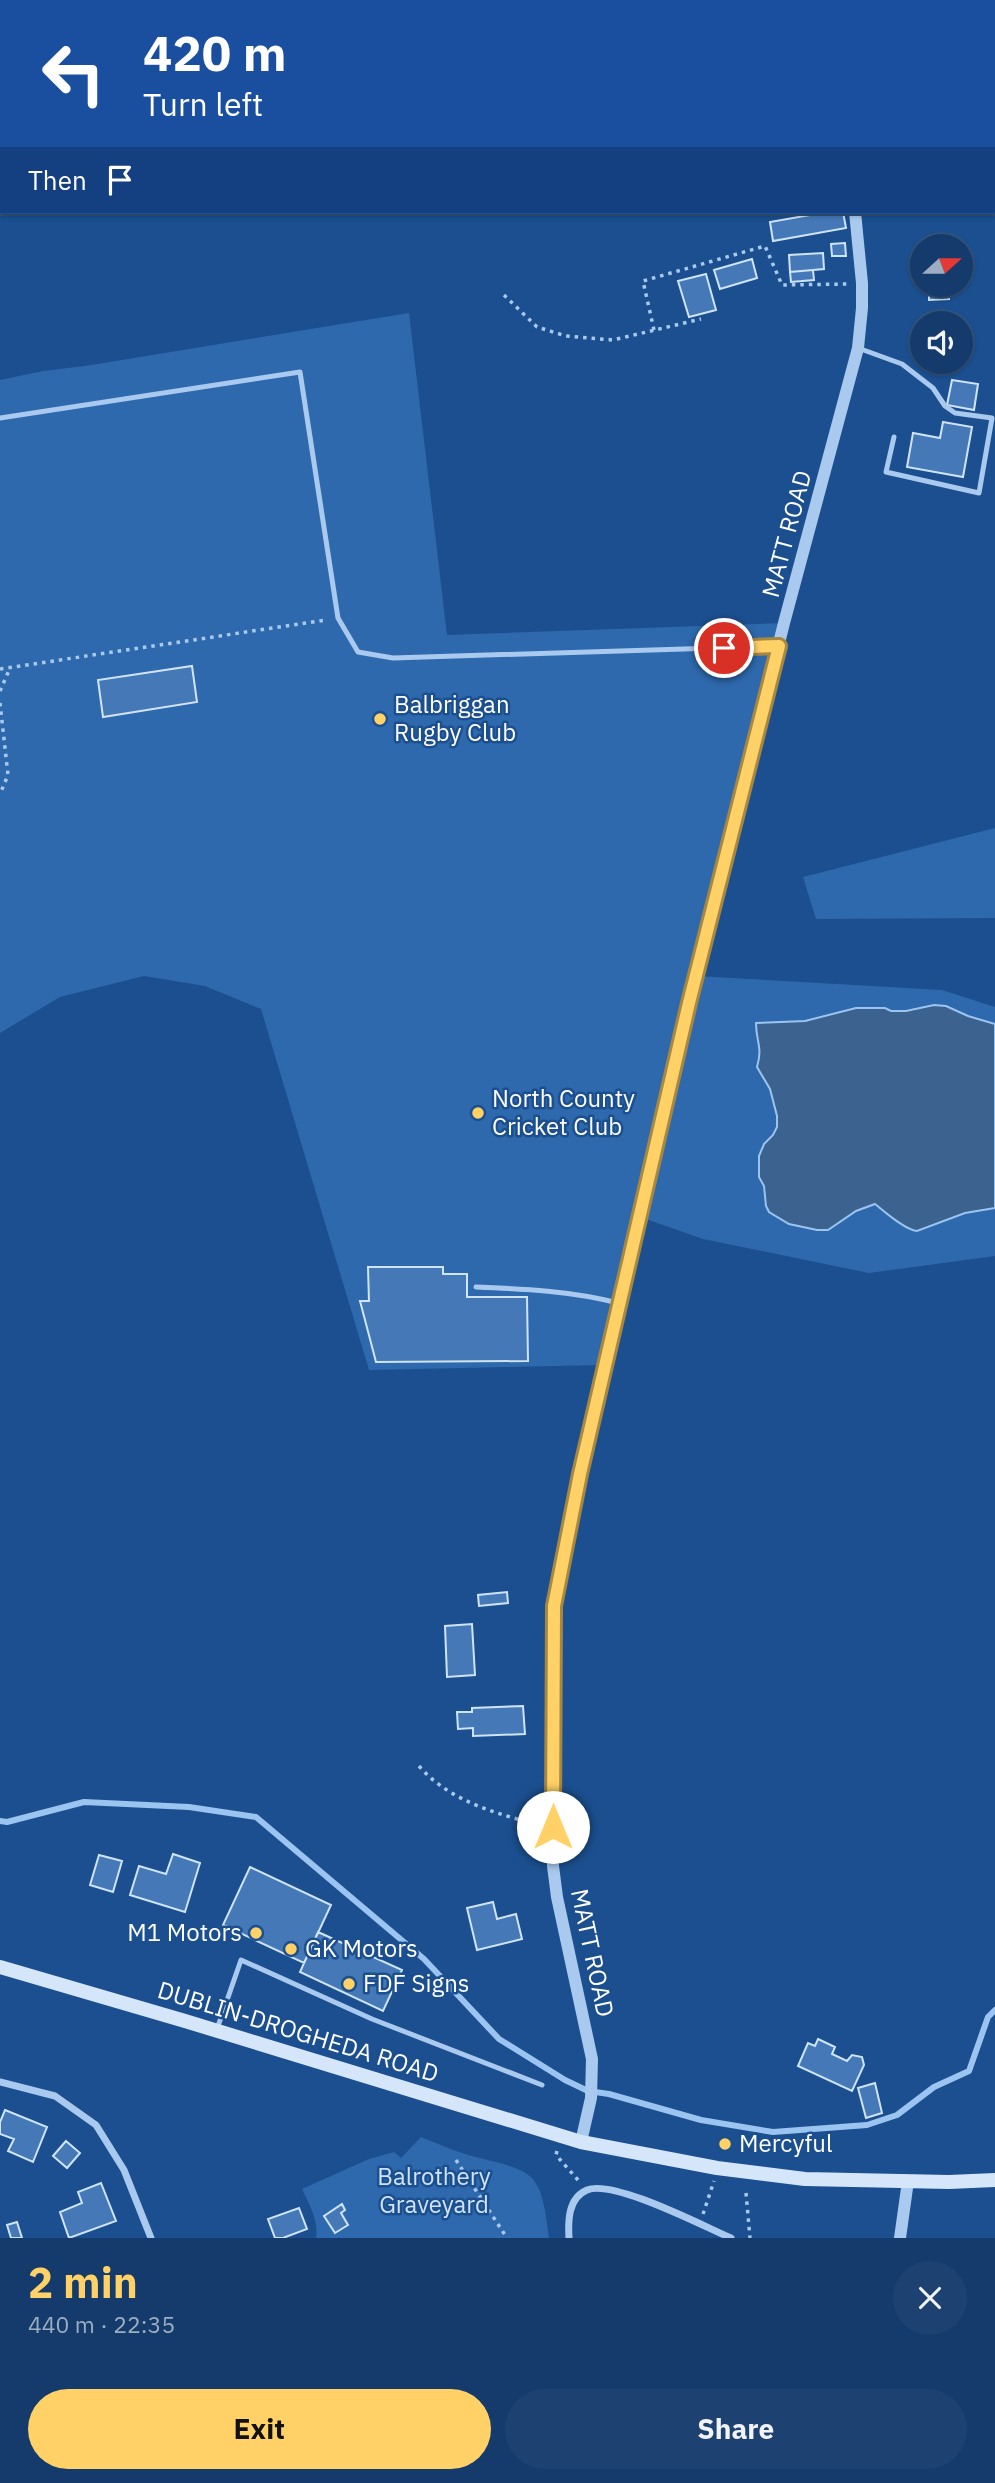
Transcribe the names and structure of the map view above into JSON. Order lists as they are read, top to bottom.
{
  "streets": {
    "main road": ["DUBLIN-DROGHEDA ROAD"],
    "street": ["MATT ROAD"]
  },
  "crossings": [
    ["MATT ROAD", "DUBLIN-DROGHEDA ROAD"]
  ],
  "parks": ["Balrothery Graveyard"],
  "places": [
    "Balbriggan Rugby Club",
    "North County Cricket Club",
    "M1 Motors",
    "GK Motors",
    "FDF Signs",
    "Mercyful"
  ],
  "north": "right",
  "page": {
    "turn": ["420 m", "Turn left"],
    "then": "Then",
    "heading": ["2 min", "440 m · 22:35"],
    "buttons": ["Exit", "Share"]
  }
}
